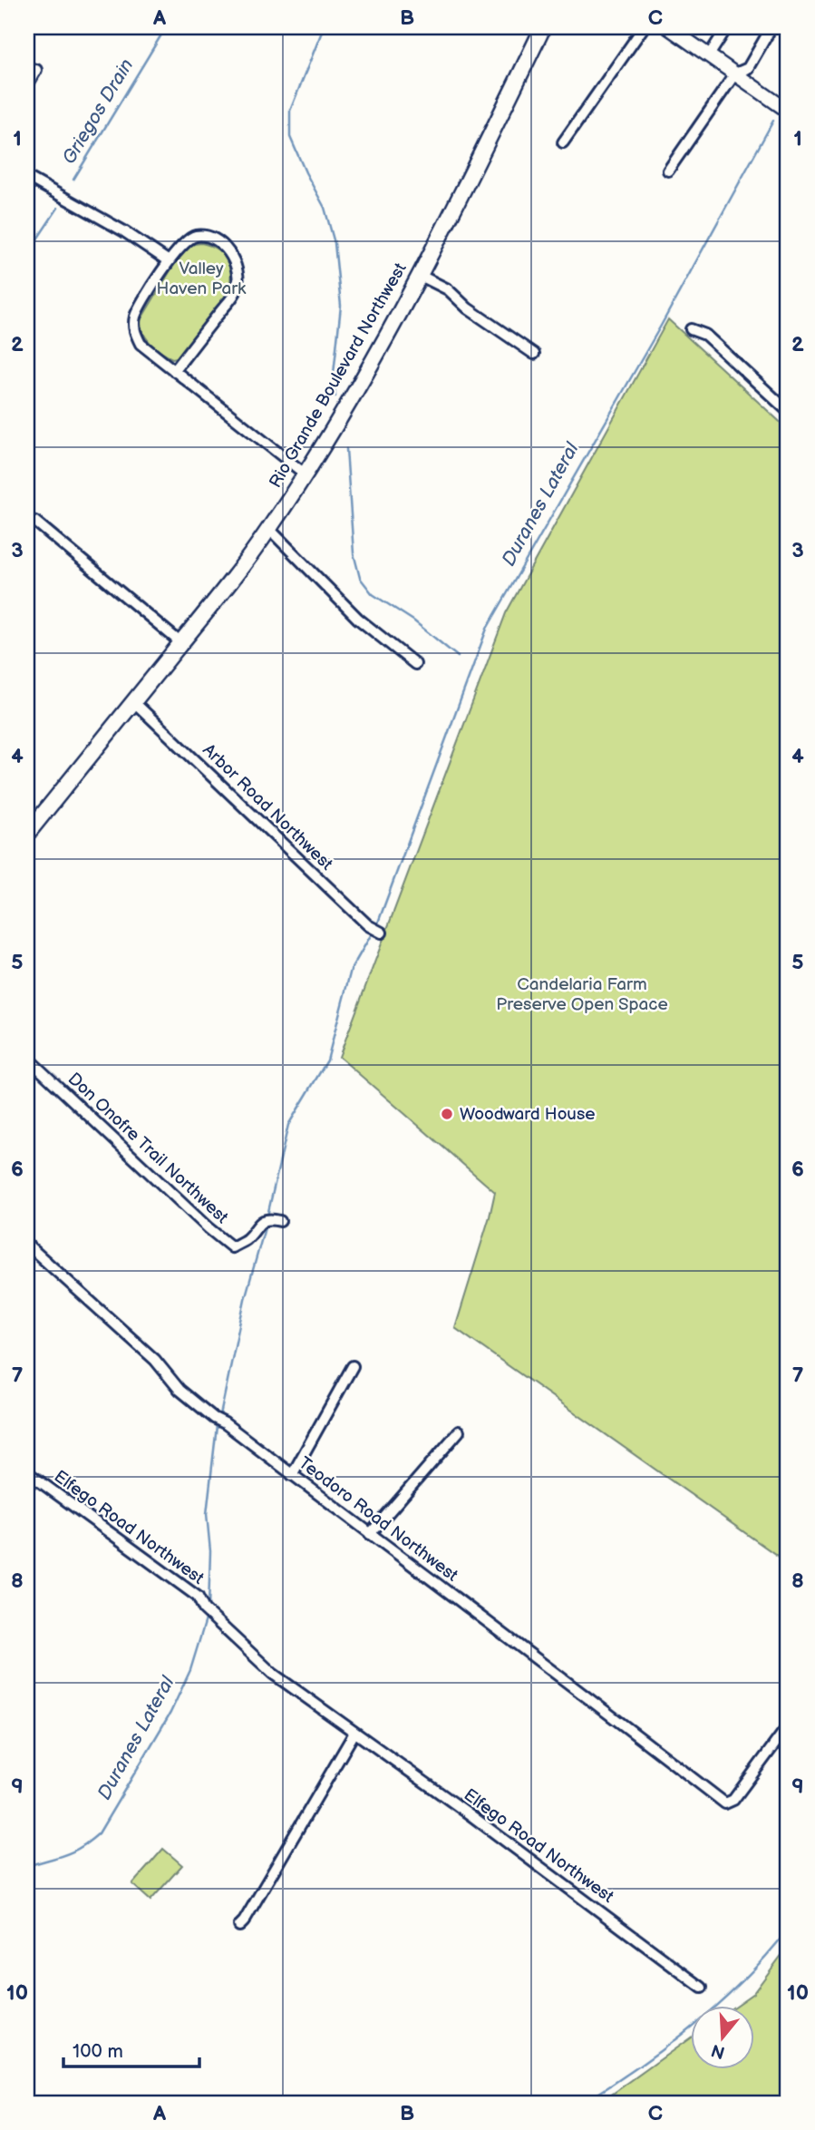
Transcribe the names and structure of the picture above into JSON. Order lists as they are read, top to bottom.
{
  "streets": {
    "main road": ["Rio Grande Boulevard Northwest"],
    "street": [
      "Arbor Road Northwest",
      "Don Onofre Trail Northwest",
      "Teodoro Road Northwest",
      "Elfego Road Northwest"
    ]
  },
  "crossings": [
    ["Rio Grande Boulevard Northwest", "Arbor Road Northwest"]
  ],
  "water": ["Griegos Drain", "Duranes Lateral"],
  "parks": ["Valley Haven Park", "Candelaria Farm Preserve Open Space"],
  "places": ["Woodward House"],
  "scale_bar": "100 m",
  "north": "bottom",
  "grid": {
    "columns": ["A", "B", "C"],
    "rows": [
      "1",
      "2",
      "3",
      "4",
      "5",
      "6",
      "7",
      "8",
      "9",
      "10"
    ]
  }
}
